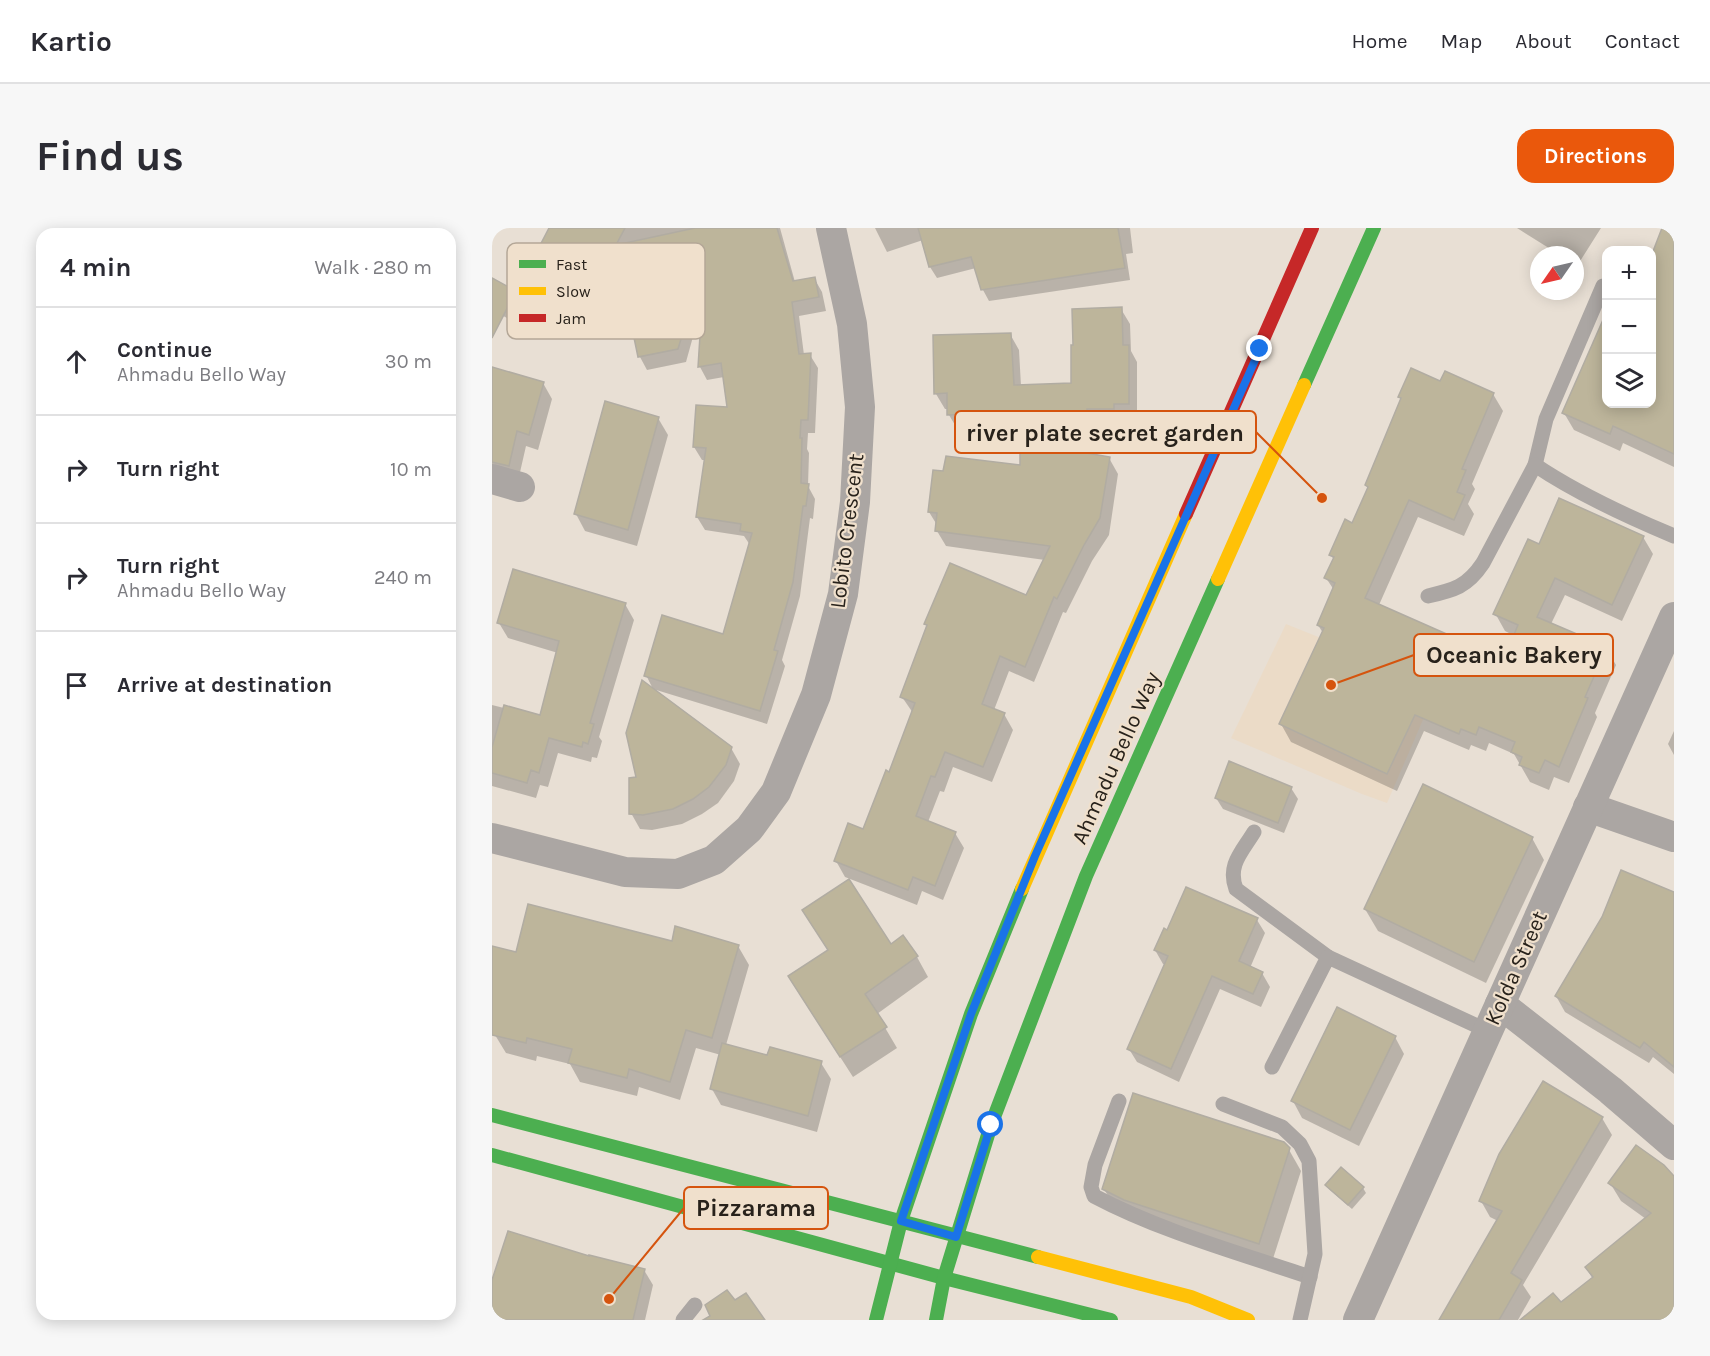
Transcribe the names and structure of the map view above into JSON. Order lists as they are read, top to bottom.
{
  "streets": {
    "main road": ["Ahmadu Bello Way"],
    "street": ["Lobito Crescent", "Kolda Street"]
  },
  "places": ["river plate secret garden", "Oceanic Bakery", "Pizzarama"],
  "legend": ["Fast", "Slow", "Jam"],
  "north": "bottom left",
  "page": {
    "header": "Kartio",
    "nav": [
      "Home",
      "Map",
      "About",
      "Contact"
    ],
    "buttons": "Directions",
    "title": "Find us",
    "heading": ["4 min", "Walk · 280 m"],
    "map_buttons": ["+", "−"],
    "list": [
      ["Continue", "Ahmadu Bello Way", "30 m"],
      ["Turn right", "10 m"],
      ["Turn right", "Ahmadu Bello Way", "240 m"],
      "Arrive at destination"
    ]
  }
}
